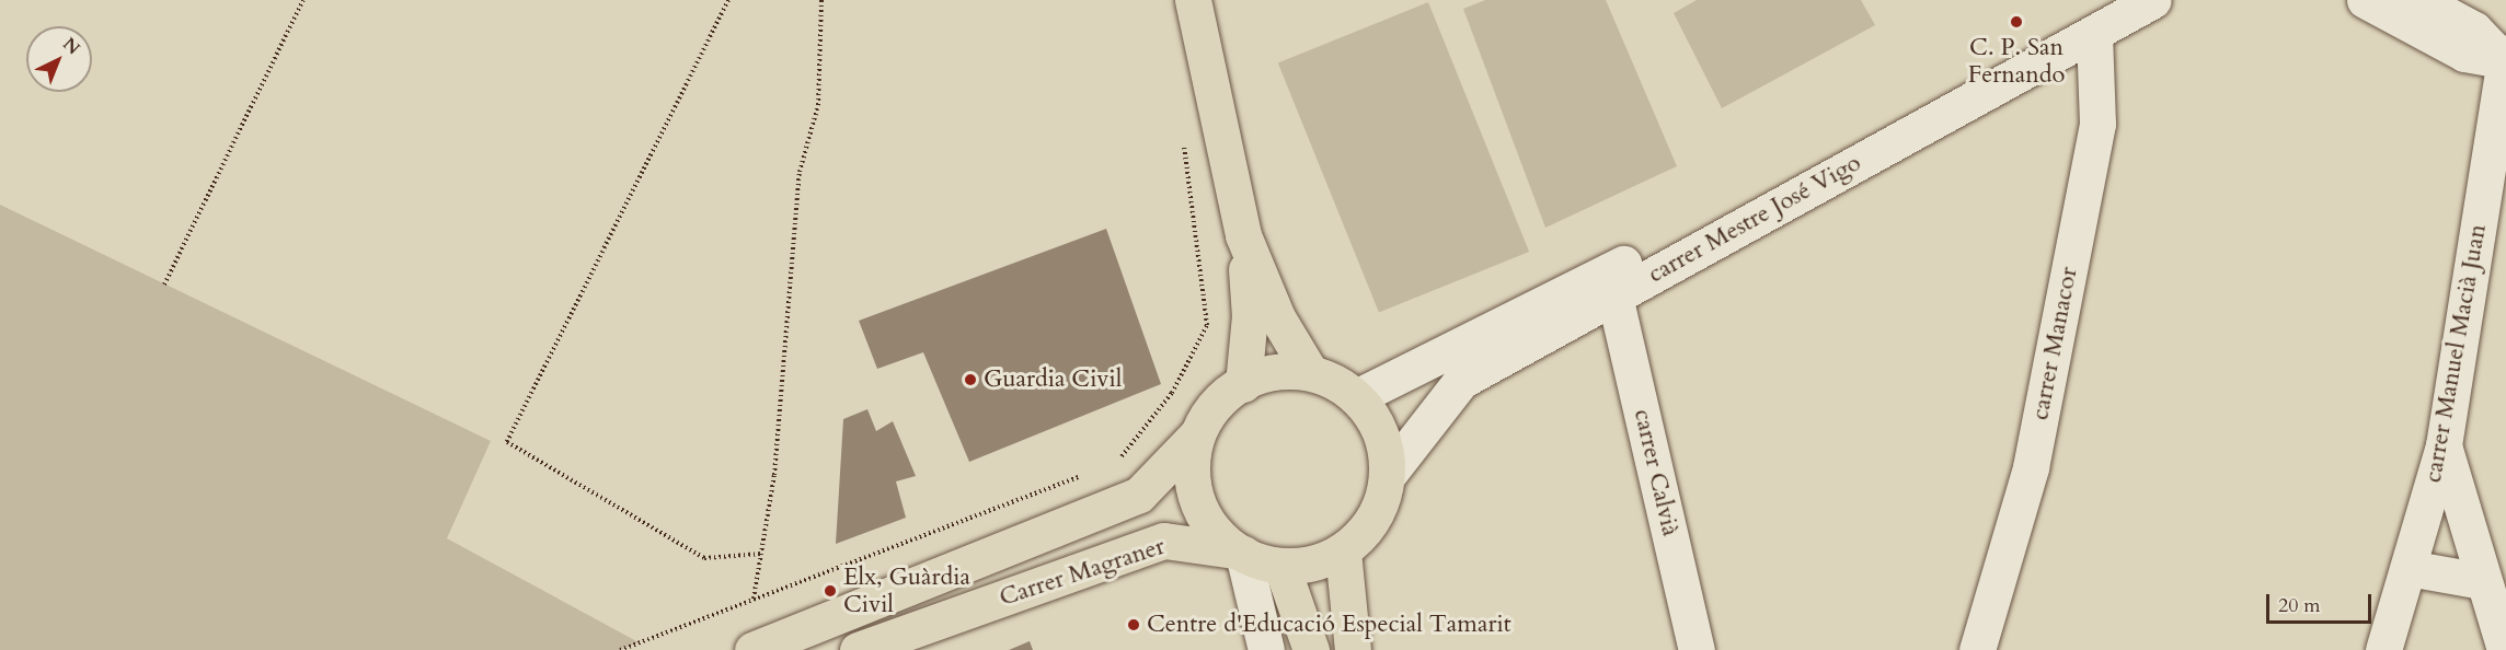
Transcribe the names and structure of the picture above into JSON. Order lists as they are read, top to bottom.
{
  "streets": {
    "main road": ["Carrer Magraner"],
    "street": [
      "carrer Mestre José Vigo",
      "carrer Manacor",
      "carrer Manuel Macià Juan",
      "carrer Calvià"
    ]
  },
  "crossings": [
    ["carrer Mestre José Vigo", "carrer Manacor"],
    ["carrer Mestre José Vigo", "carrer Calvià"],
    ["carrer Mestre José Vigo", "Carrer Magraner"]
  ],
  "places": [
    "C. P. San Fernando",
    "Guardia Civil",
    "Elx, Guàrdia Civil",
    "Centre d'Educació Especial Tamarit"
  ],
  "scale_bar": "20 m",
  "north": "top right"
}
